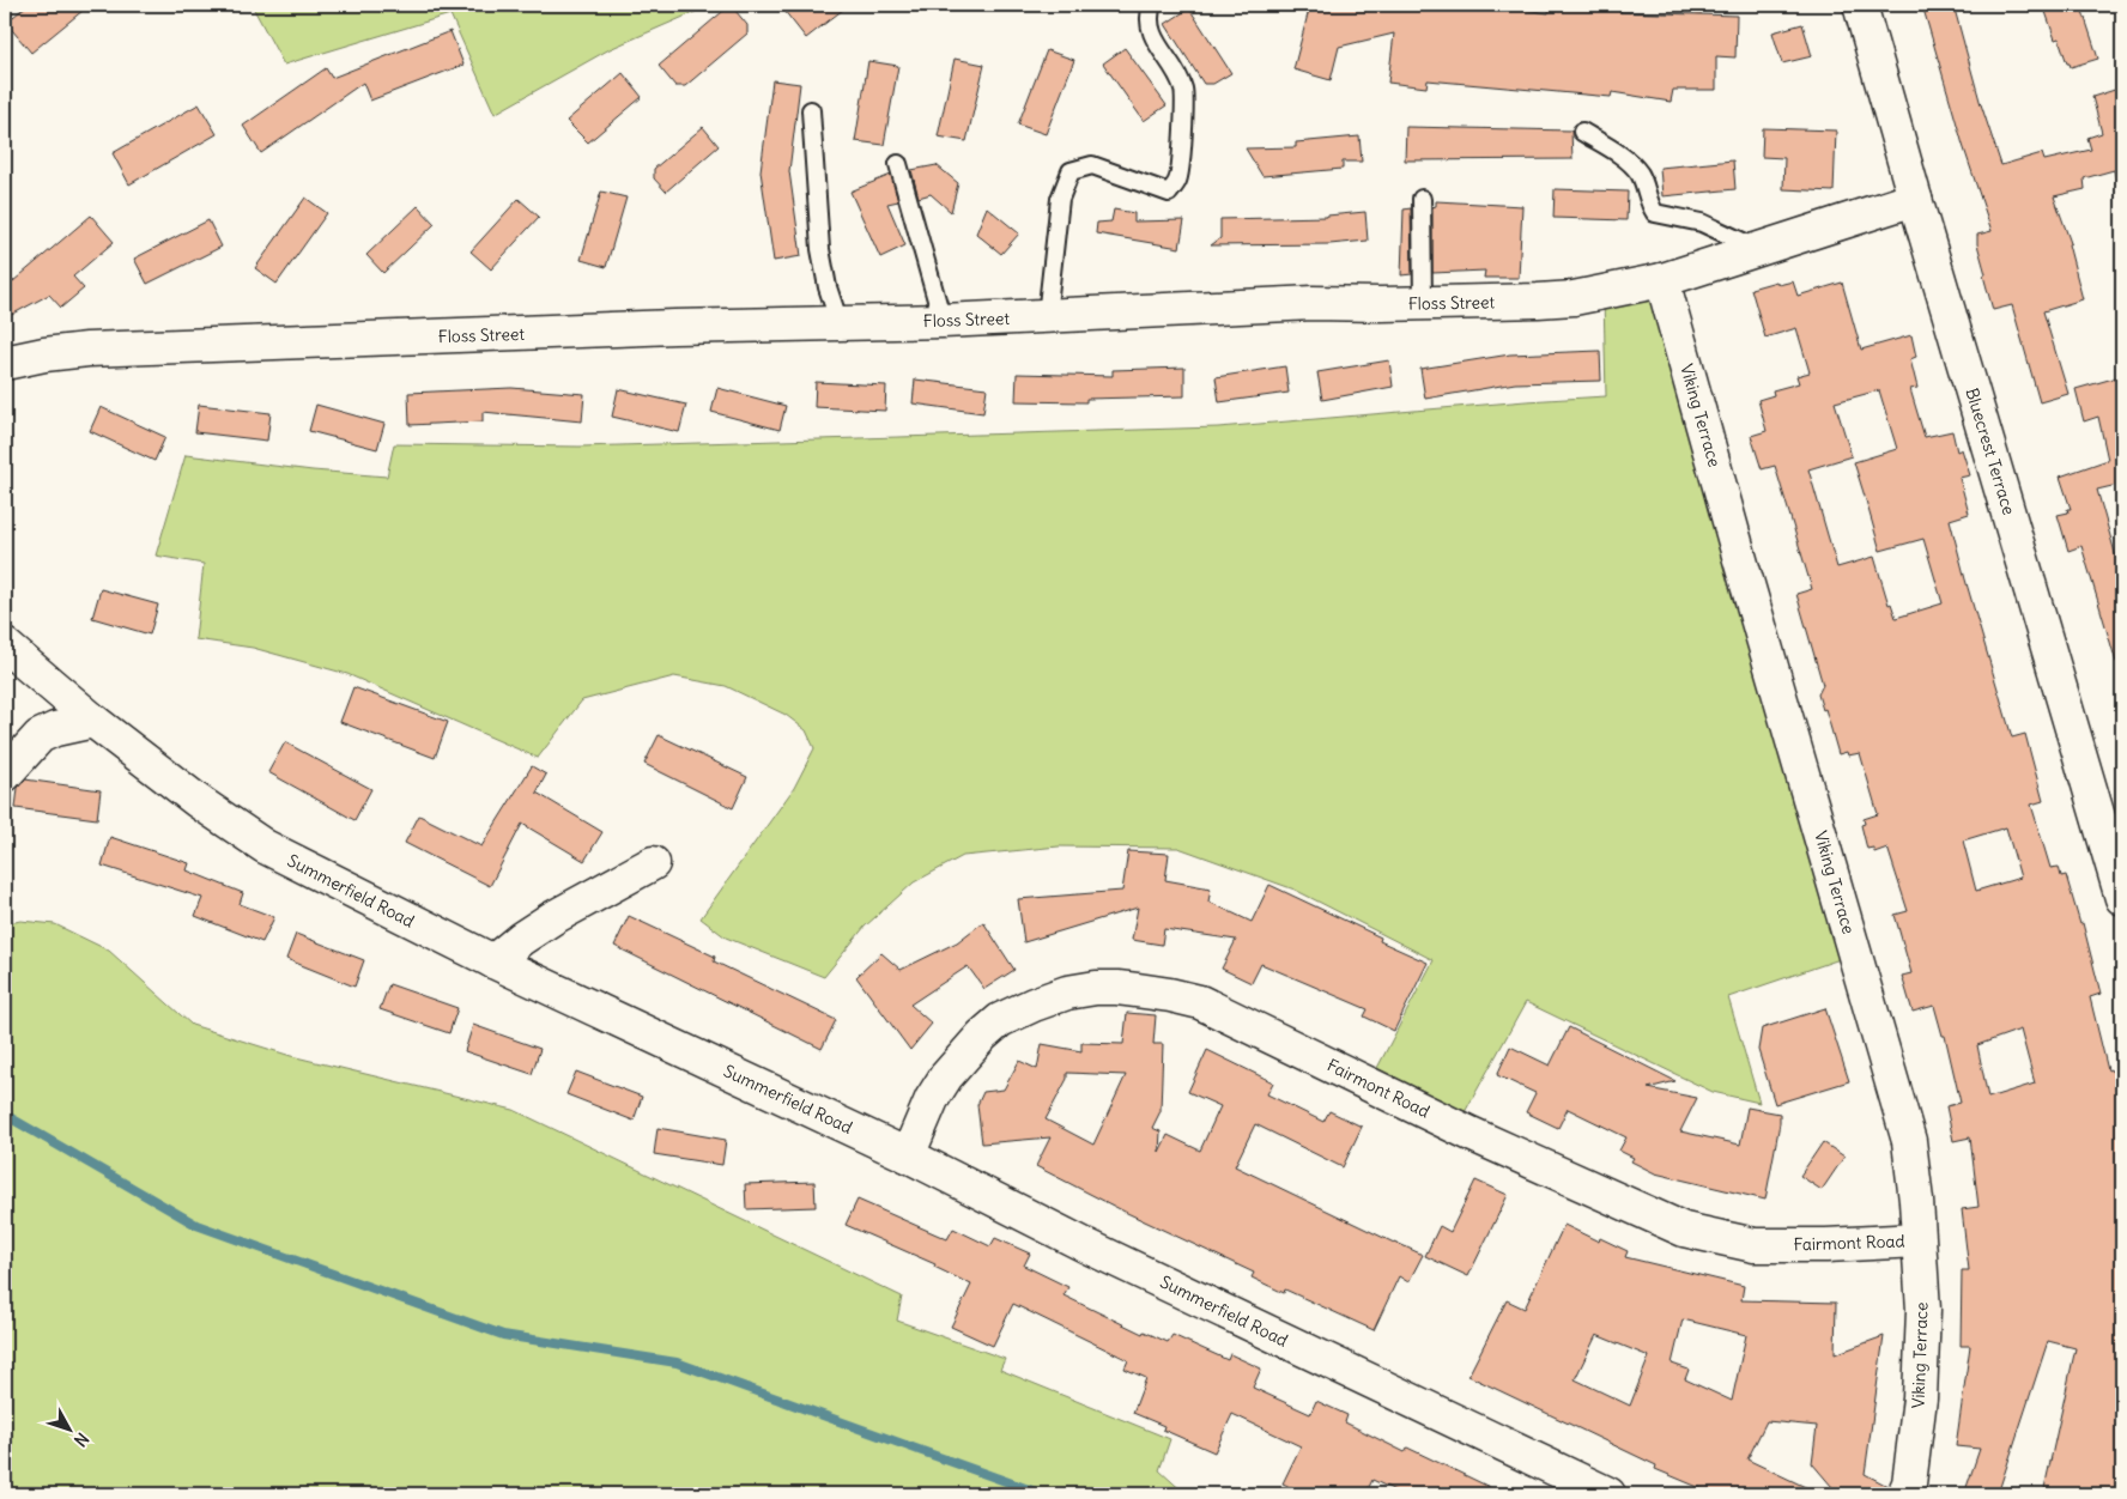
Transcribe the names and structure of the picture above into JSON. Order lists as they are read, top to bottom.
{
  "streets": {
    "street": [
      "Floss Street",
      "Viking Terrace",
      "Bluecrest Terrace",
      "Summerfield Road",
      "Fairmont Road"
    ]
  },
  "crossings": [
    ["Floss Street", "Viking Terrace"],
    ["Floss Street", "Bluecrest Terrace"],
    ["Viking Terrace", "Fairmont Road"],
    ["Summerfield Road", "Fairmont Road"]
  ],
  "north": "bottom right"
}
